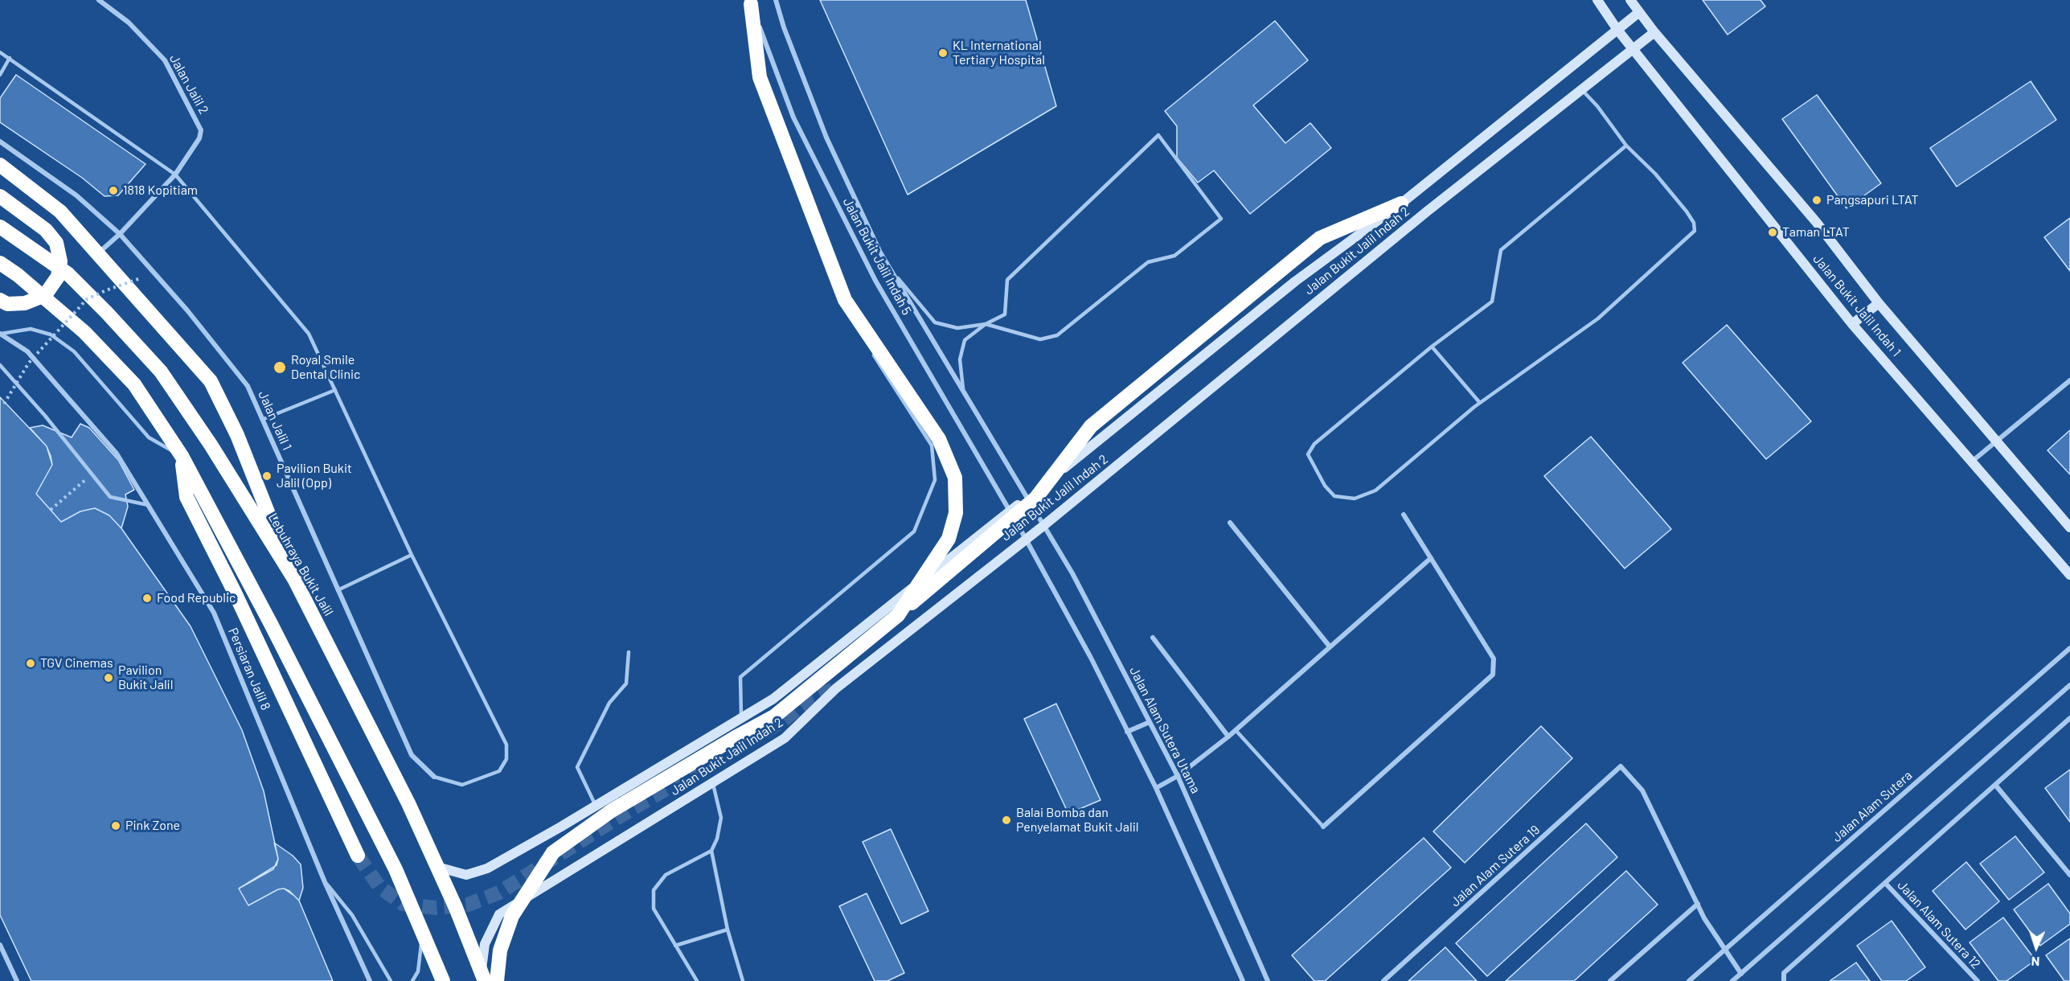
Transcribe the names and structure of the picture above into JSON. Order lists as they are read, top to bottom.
{
  "streets": {
    "highway": ["Lebuhraya Bukit Jalil"],
    "street": [
      "Jalan Jalil 2",
      "Jalan Bukit Jalil Indah 2",
      "Jalan Bukit Jalil Indah 5",
      "Jalan Bukit Jalil Indah 1",
      "Jalan Jalil 1",
      "Persiaran Jalil 8",
      "Jalan Alam Sutera Utama",
      "Jalan Alam Sutera",
      "Jalan Alam Sutera 19",
      "Jalan Alam Sutera 12"
    ]
  },
  "crossings": [
    ["Jalan Jalil 2", "Jalan Jalil 1"],
    ["Jalan Bukit Jalil Indah 2", "Jalan Bukit Jalil Indah 5"],
    ["Jalan Bukit Jalil Indah 2", "Jalan Bukit Jalil Indah 1"],
    ["Jalan Bukit Jalil Indah 2", "Lebuhraya Bukit Jalil"],
    ["Jalan Bukit Jalil Indah 2", "Jalan Alam Sutera Utama"],
    ["Jalan Bukit Jalil Indah 5", "Jalan Alam Sutera Utama"]
  ],
  "places": [
    "KL International Tertiary Hospital",
    "1818 Kopitiam",
    "Pangsapuri LTAT",
    "Taman LTAT",
    "Royal Smile Dental Clinic",
    "Pavilion Bukit Jalil (Opp)",
    "Food Republic",
    "TGV Cinemas",
    "Pavilion Bukit Jalil",
    "Balai Bomba dan Penyelamat Bukit Jalil",
    "Pink Zone"
  ],
  "north": "bottom"
}
